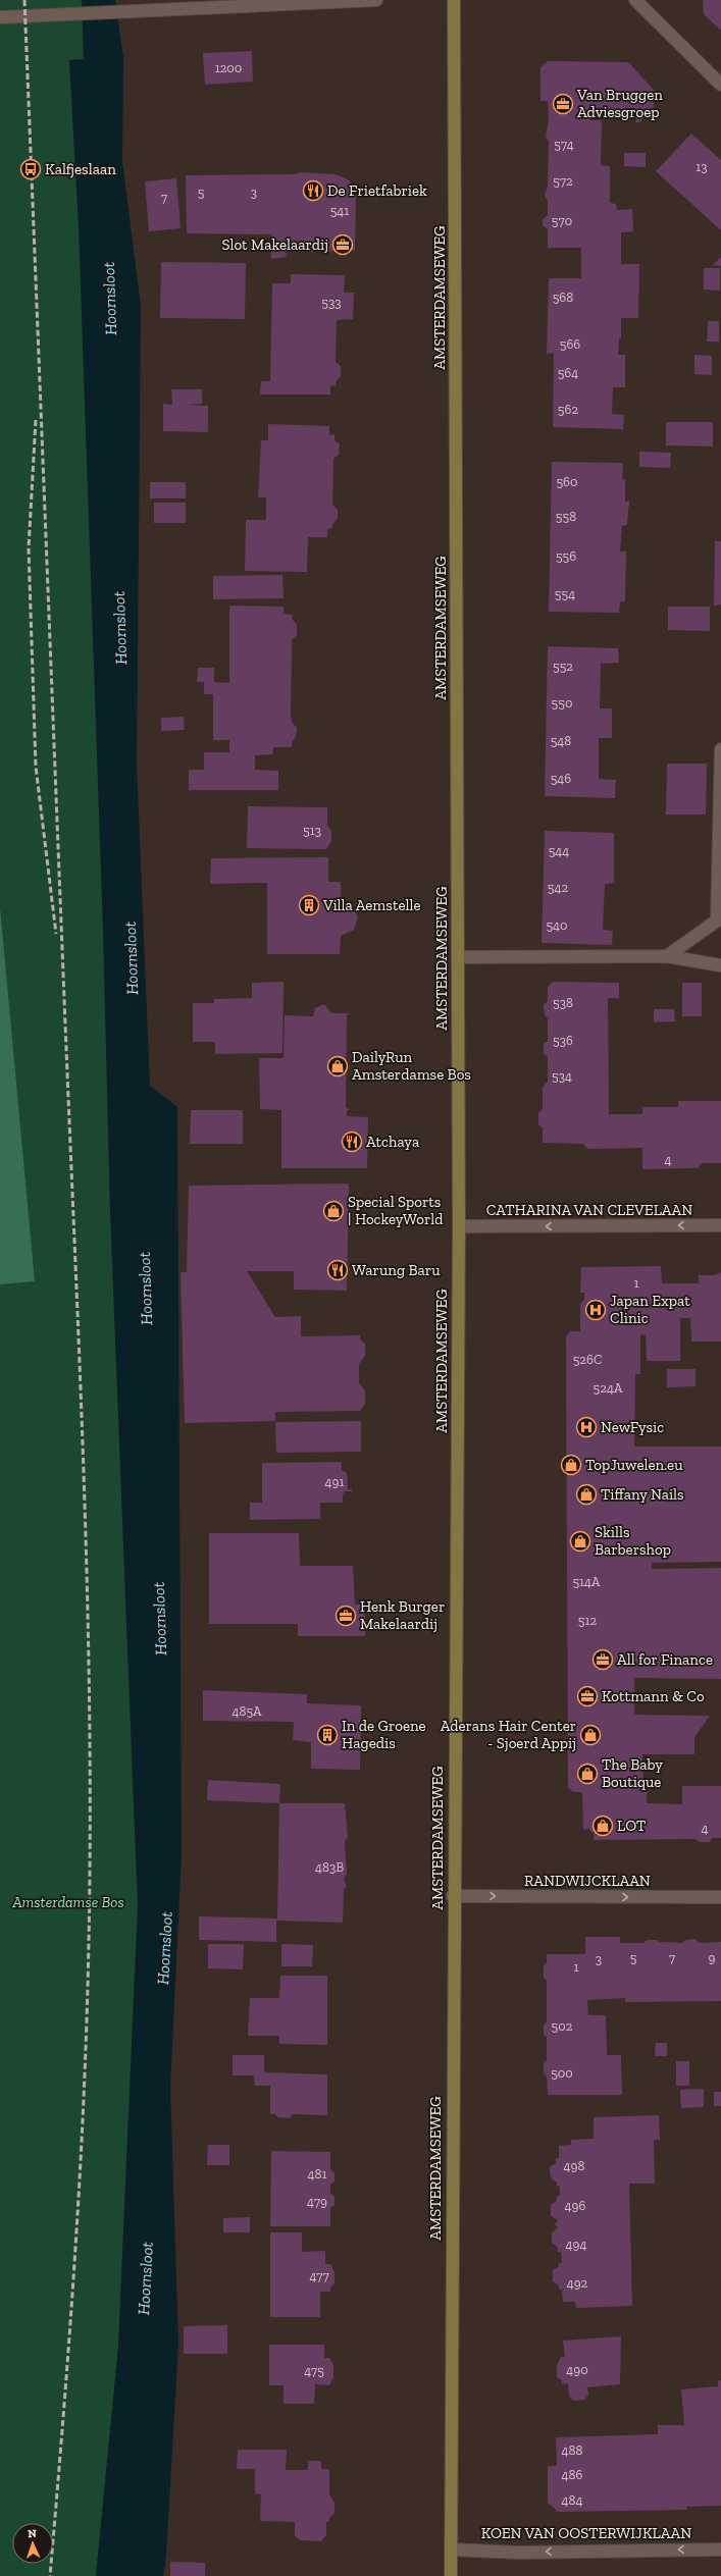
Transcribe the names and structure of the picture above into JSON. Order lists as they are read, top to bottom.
{
  "streets": {
    "main road": ["AMSTERDAMSEWEG"],
    "street": ["CATHARINA VAN CLEVELAAN", "RANDWIJCKLAAN", "KOEN VAN OOSTERWIJKLAAN"]
  },
  "crossings": [
    ["AMSTERDAMSEWEG", "CATHARINA VAN CLEVELAAN"],
    ["AMSTERDAMSEWEG", "RANDWIJCKLAAN"],
    ["AMSTERDAMSEWEG", "KOEN VAN OOSTERWIJKLAAN"]
  ],
  "one_way": ["CATHARINA VAN CLEVELAAN", "RANDWIJCKLAAN", "KOEN VAN OOSTERWIJKLAAN"],
  "water": ["Hoornsloot"],
  "parks": ["Amsterdamse Bos"],
  "places": {
    "office": [
      "Van Bruggen Adviesgroep",
      "Slot Makelaardij",
      "Henk Burger Makelaardij",
      "All for Finance",
      "Kottmann & Co"
    ],
    "bus stop": ["Kalfjeslaan"],
    "restaurant": ["De Frietfabriek", "Atchaya", "Warung Baru"],
    "building": ["Villa Aemstelle", "In de Groene Hagedis"],
    "shop": [
      "DailyRun Amsterdamse Bos",
      "Special Sports | HockeyWorld",
      "TopJuwelen.eu",
      "Tiffany Nails",
      "Skills Barbershop",
      "Aderans Hair Center - Sjoerd Appij",
      "The Baby Boutique",
      "LOT"
    ],
    "hospital": ["Japan Expat Clinic", "NewFysic"]
  },
  "house_numbers": [
    "1200",
    "574",
    "13",
    "572",
    "5",
    "3",
    "7",
    "541",
    "570",
    "568",
    "533",
    "566",
    "564",
    "562",
    "560",
    "558",
    "556",
    "554",
    "552",
    "550",
    "548",
    "546",
    "513",
    "544",
    "542",
    "540",
    "538",
    "536",
    "534",
    "4",
    "1",
    "526C",
    "524A",
    "491",
    "514A",
    "512",
    "485A",
    "4",
    "483B",
    "5",
    "7",
    "9",
    "3",
    "1",
    "502",
    "500",
    "498",
    "481",
    "479",
    "496",
    "494",
    "477",
    "492",
    "490",
    "475",
    "488",
    "486",
    "484"
  ],
  "north": "top"
}
